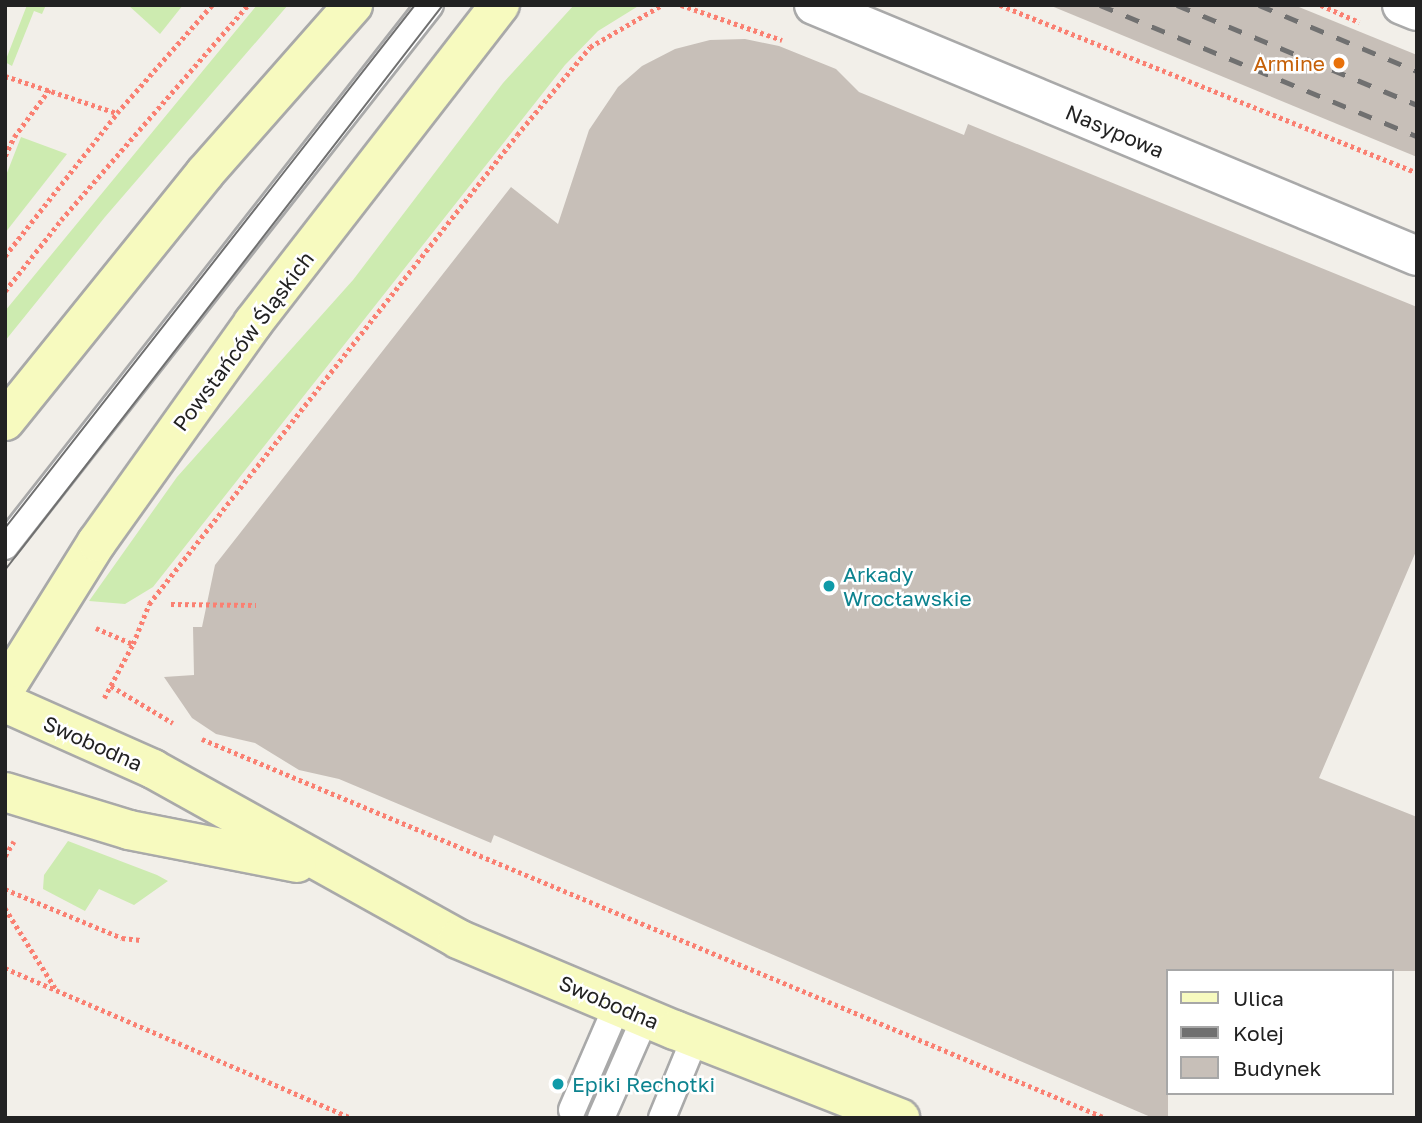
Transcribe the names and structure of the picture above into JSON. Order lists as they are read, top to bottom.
{
  "streets": {
    "main road": ["Powstańców Śląskich", "Swobodna"],
    "street": ["Nasypowa"]
  },
  "places": ["Armine", "Arkady Wrocławskie", "Epiki Rechotki"],
  "legend": ["Ulica", "Kolej", "Budynek"]
}
